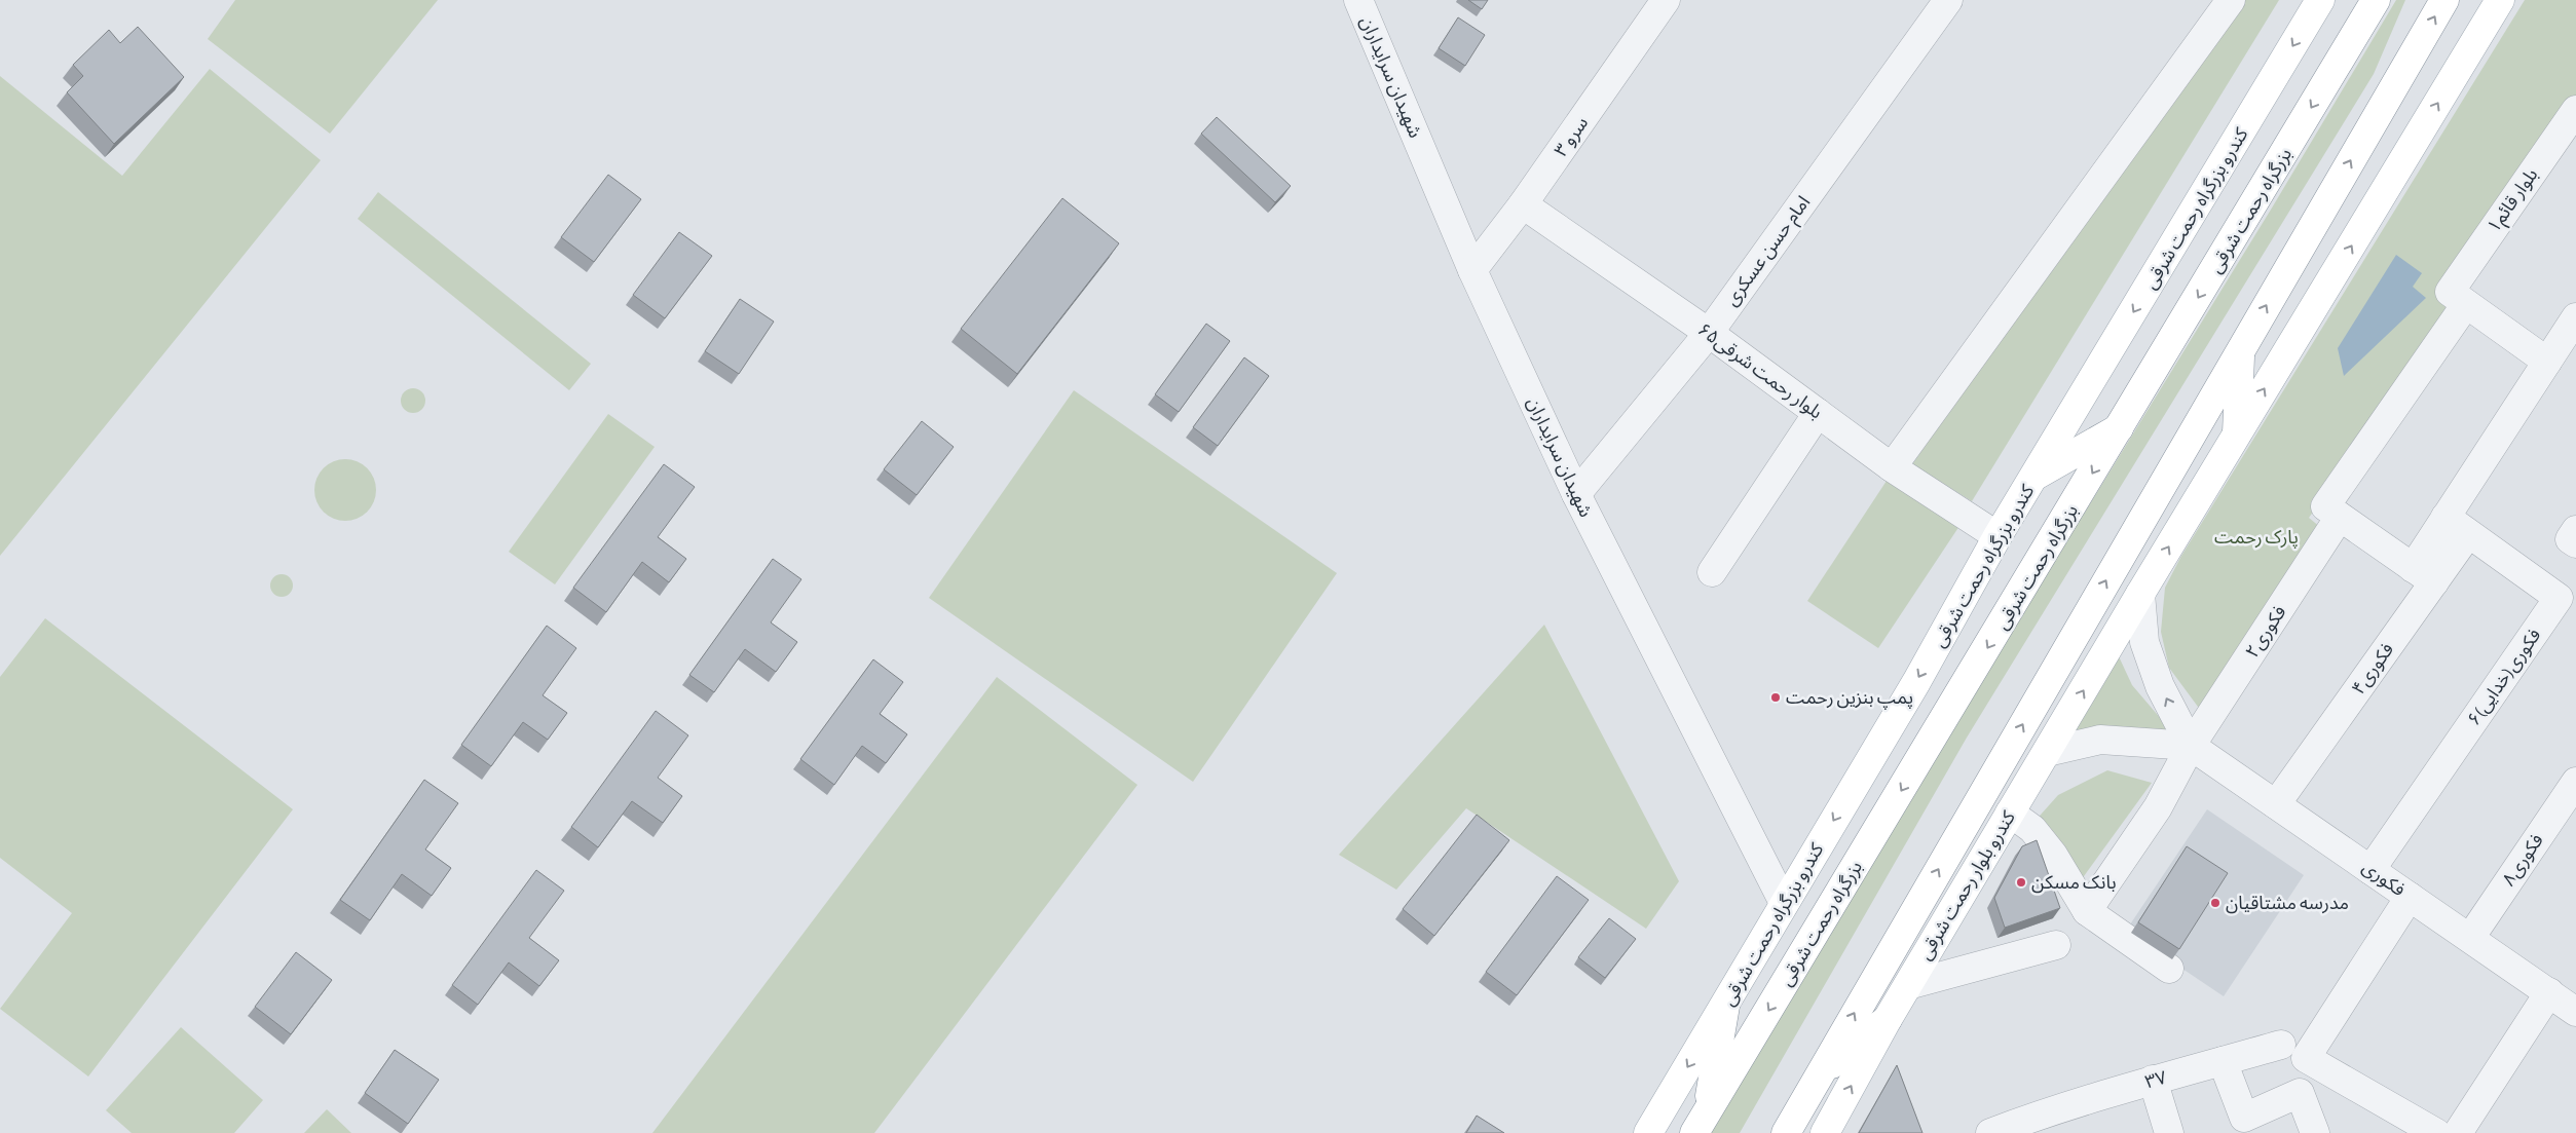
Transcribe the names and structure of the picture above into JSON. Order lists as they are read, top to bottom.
{
  "streets": {
    "main road": ["کندرو بزرگراه رحمت شرقی", "بزرگراه رحمت شرقی", "کندرو بلوار رحمت شرقی"],
    "street": [
      "شهیدان سرایداران",
      "سرو ۳",
      "بلوار قائم۱",
      "امام حسن عسکری",
      "بلوار رحمت شرقی۶۵",
      "فکوری۲",
      "فکوری۴",
      "۶فکوری(خدایی)",
      "فکوری۸",
      "فکوری",
      "۳۷"
    ]
  },
  "crossings": [
    ["شهیدان سرایداران", "سرو ۳"],
    ["شهیدان سرایداران", "کندرو بزرگراه رحمت شرقی"],
    ["شهیدان سرایداران", "امام حسن عسکری"],
    ["سرو ۳", "بلوار رحمت شرقی۶۵"],
    ["بلوار قائم۱", "فکوری۲"],
    ["کندرو بزرگراه رحمت شرقی", "بلوار رحمت شرقی۶۵"],
    ["امام حسن عسکری", "بلوار رحمت شرقی۶۵"],
    ["فکوری۲", "فکوری"],
    ["فکوری۴", "۶فکوری(خدایی)"],
    ["فکوری۴", "فکوری"],
    ["۶فکوری(خدایی)", "فکوری"],
    ["فکوری۸", "فکوری"]
  ],
  "parks": ["پارک رحمت"],
  "places": ["پمپ بنزین رحمت", "بانک مسکن", "مدرسه مشتاقیان"]
}
